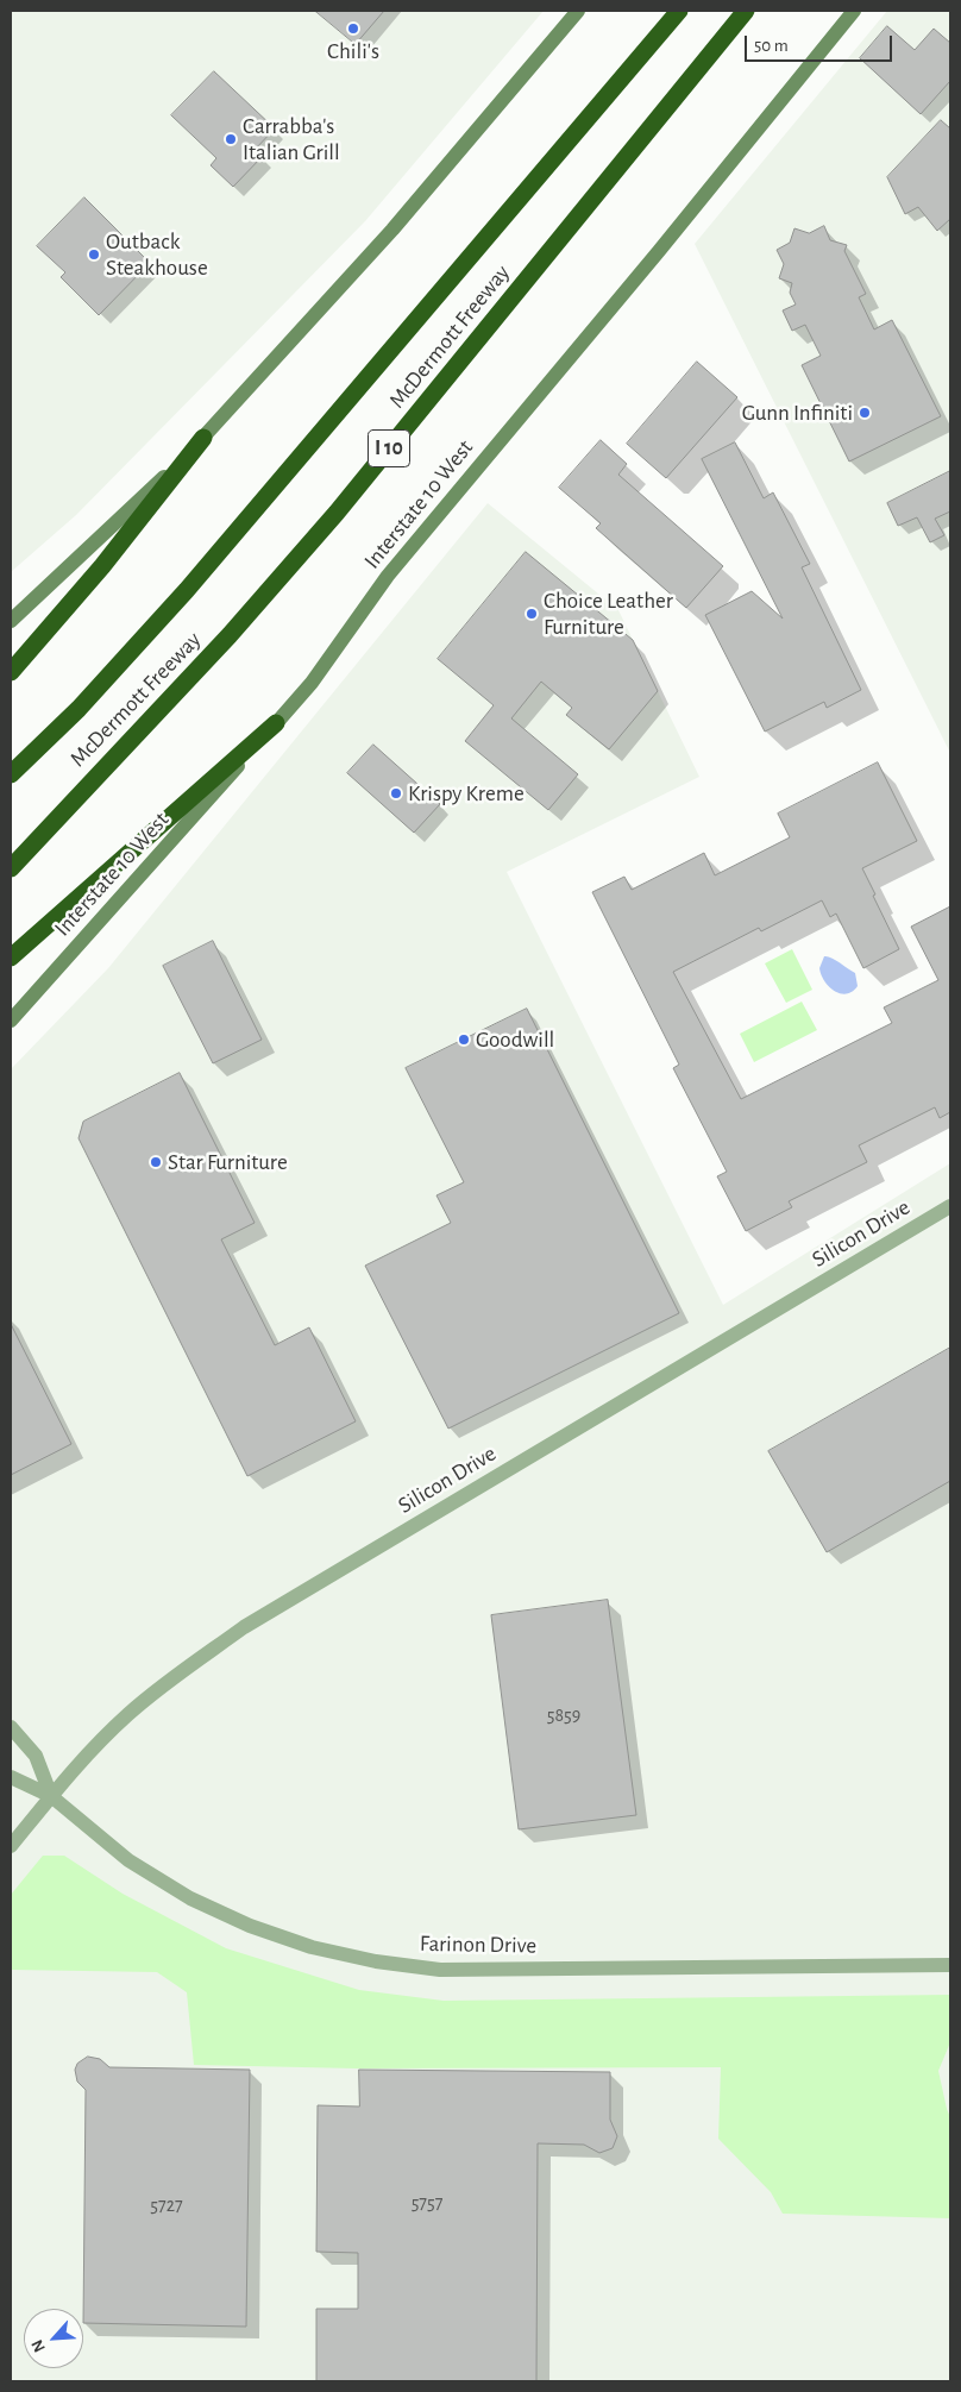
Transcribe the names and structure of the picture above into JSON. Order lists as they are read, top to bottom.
{
  "streets": {
    "highway": ["McDermott Freeway", "I 10"],
    "main road": ["Interstate 10 West"],
    "street": ["Silicon Drive", "Farinon Drive"]
  },
  "crossings": [
    ["Silicon Drive", "Farinon Drive"]
  ],
  "places": [
    "Chili's",
    "Carrabba's Italian Grill",
    "Outback Steakhouse",
    "Gunn Infiniti",
    "Choice Leather Furniture",
    "Krispy Kreme",
    "Goodwill",
    "Star Furniture"
  ],
  "house_numbers": ["5859", "5757", "5727"],
  "scale_bar": "50 m",
  "north": "bottom left"
}
